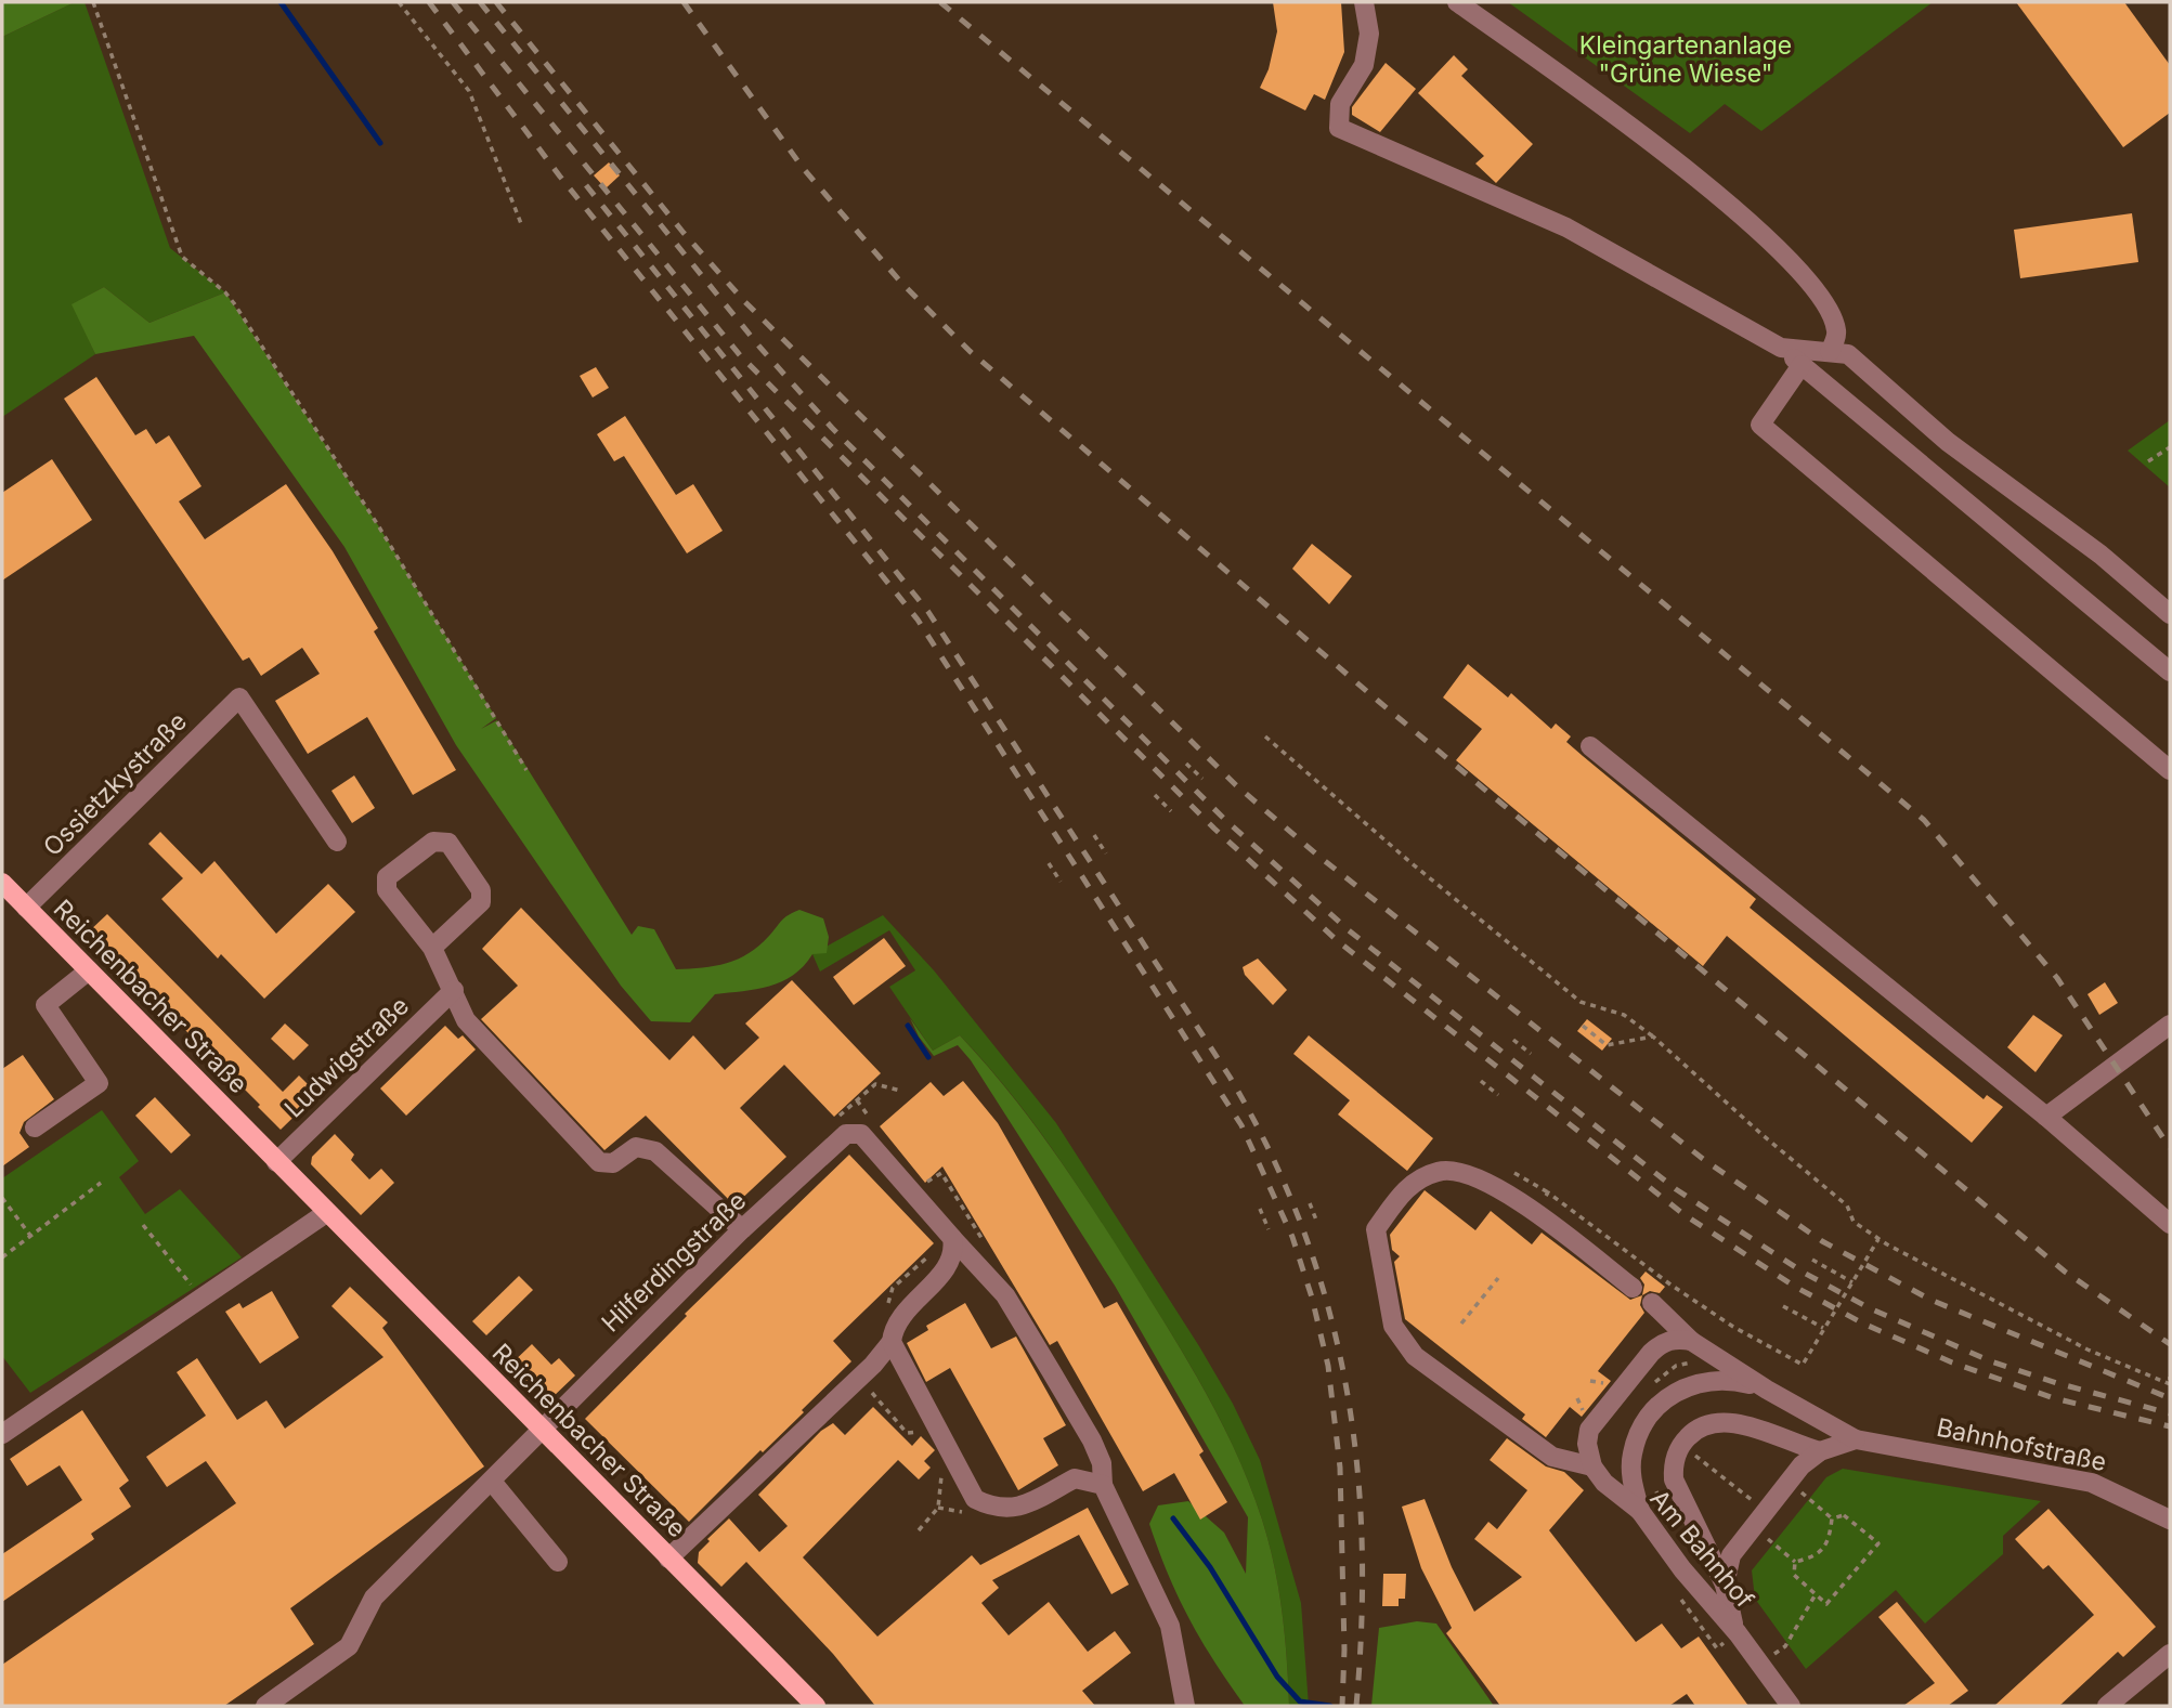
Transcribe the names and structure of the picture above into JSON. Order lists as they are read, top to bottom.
{
  "streets": {
    "main road": ["Reichenbacher Straße"],
    "street": [
      "Ossietzkystraße",
      "Ludwigstraße",
      "Hilferdingstraße",
      "Bahnhofstraße",
      "Am Bahnhof"
    ]
  },
  "crossings": [
    ["Ossietzkystraße", "Reichenbacher Straße"],
    ["Reichenbacher Straße", "Ludwigstraße"],
    ["Reichenbacher Straße", "Hilferdingstraße"],
    ["Bahnhofstraße", "Am Bahnhof"]
  ],
  "parks": ["Kleingartenanlage \"Grüne Wiese\""]
}
